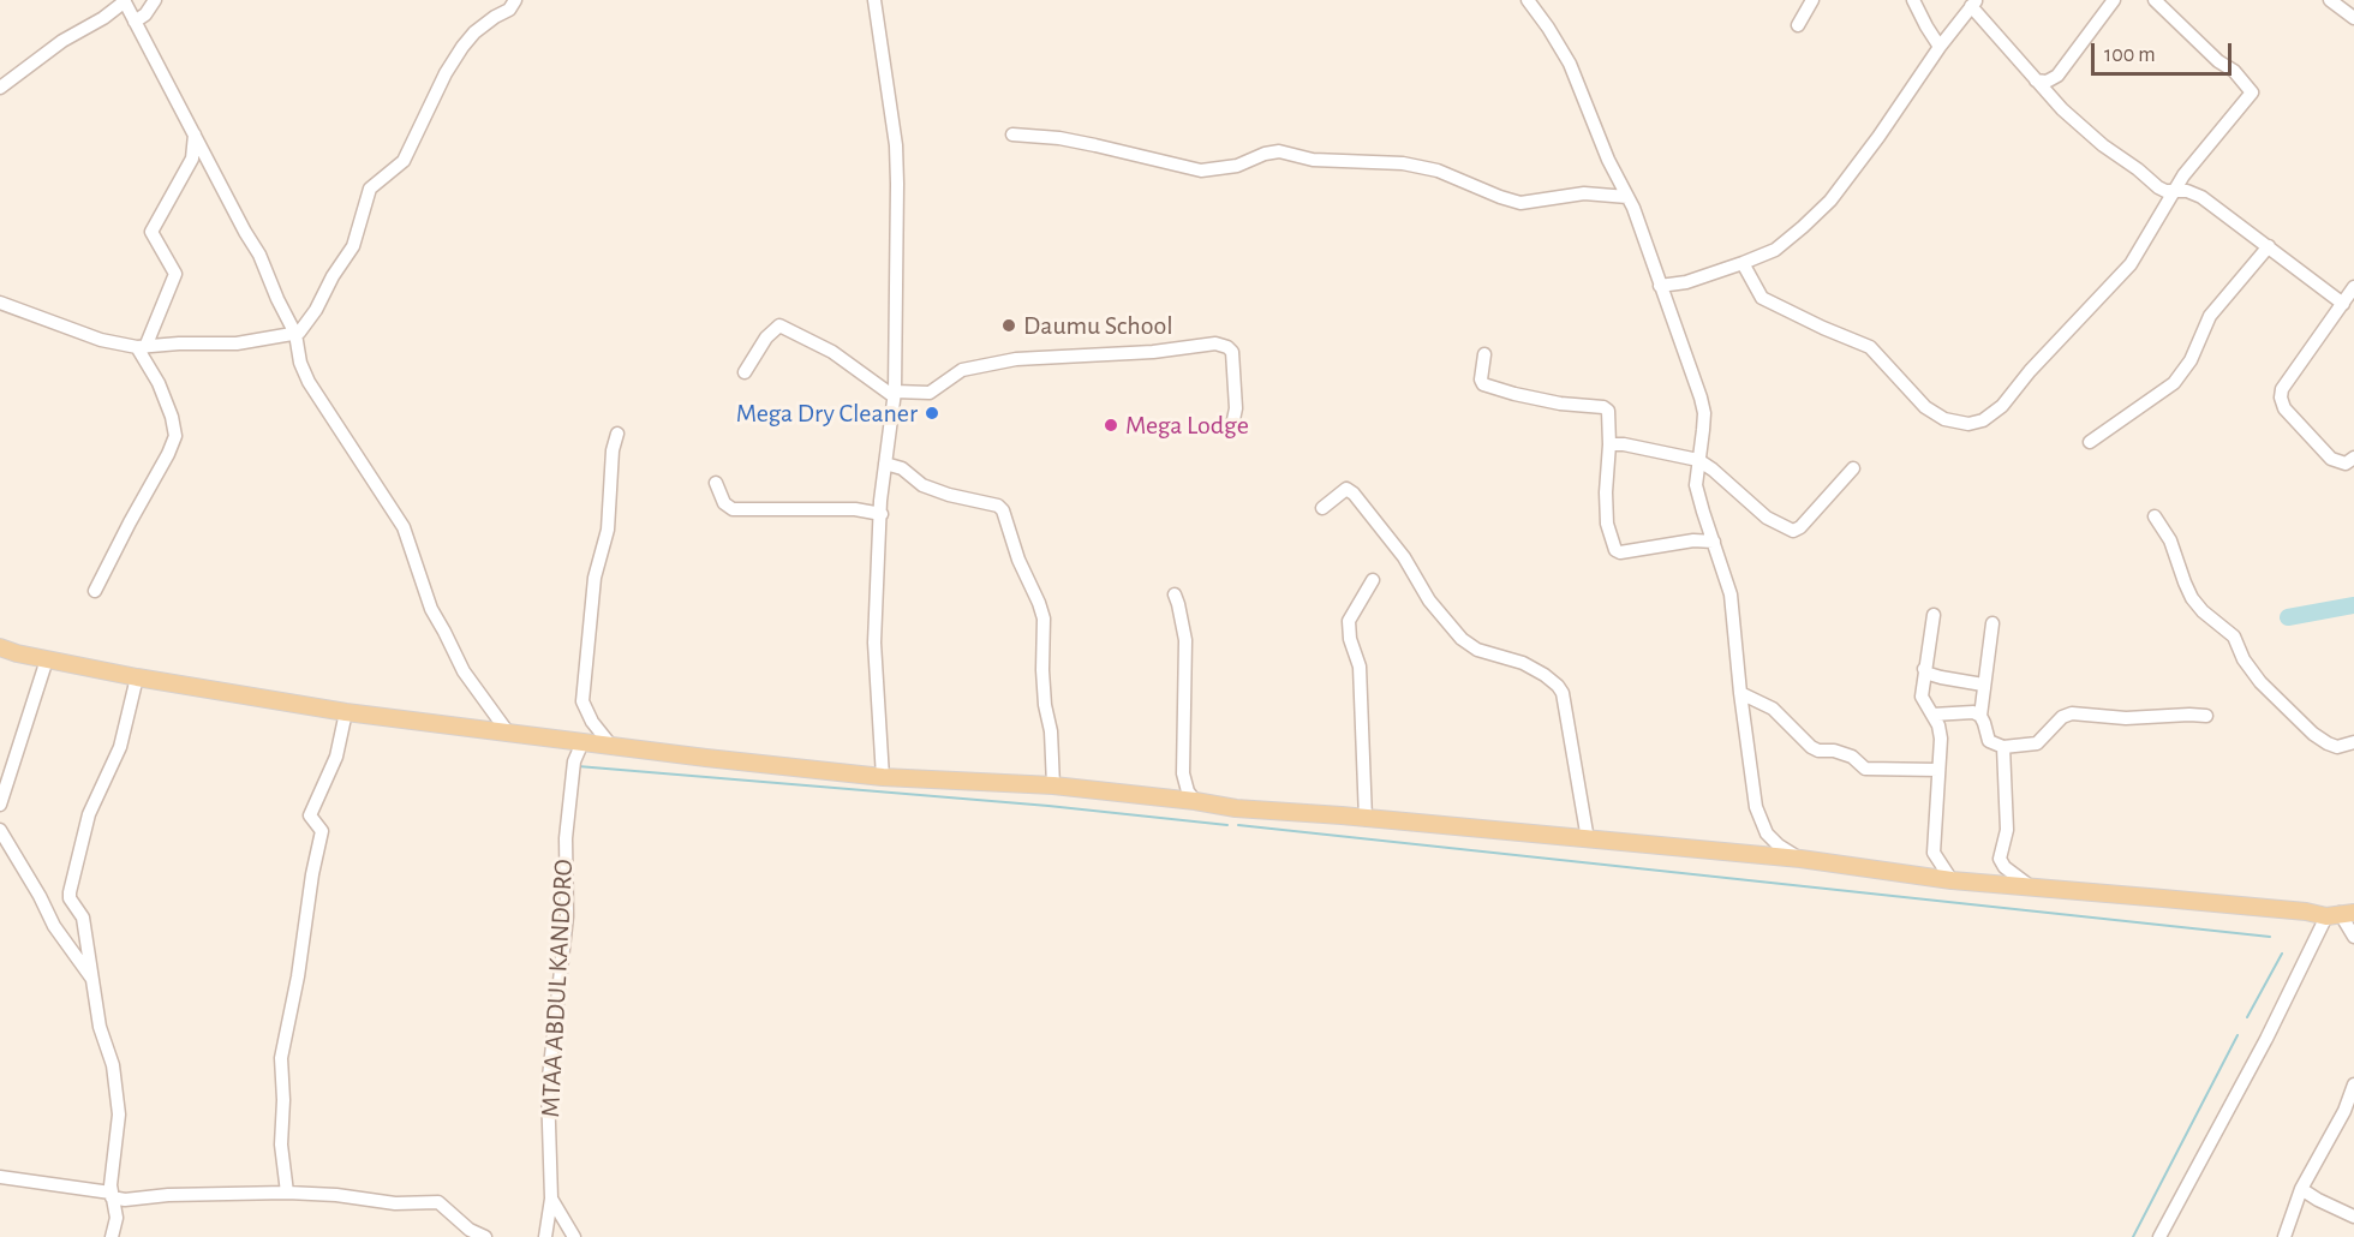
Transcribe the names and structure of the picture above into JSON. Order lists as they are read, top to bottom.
{
  "streets": {
    "street": ["MTAA ABDUL KANDORO"]
  },
  "places": ["Daumu School", "Mega Dry Cleaner", "Mega Lodge"],
  "scale_bar": "100 m"
}
